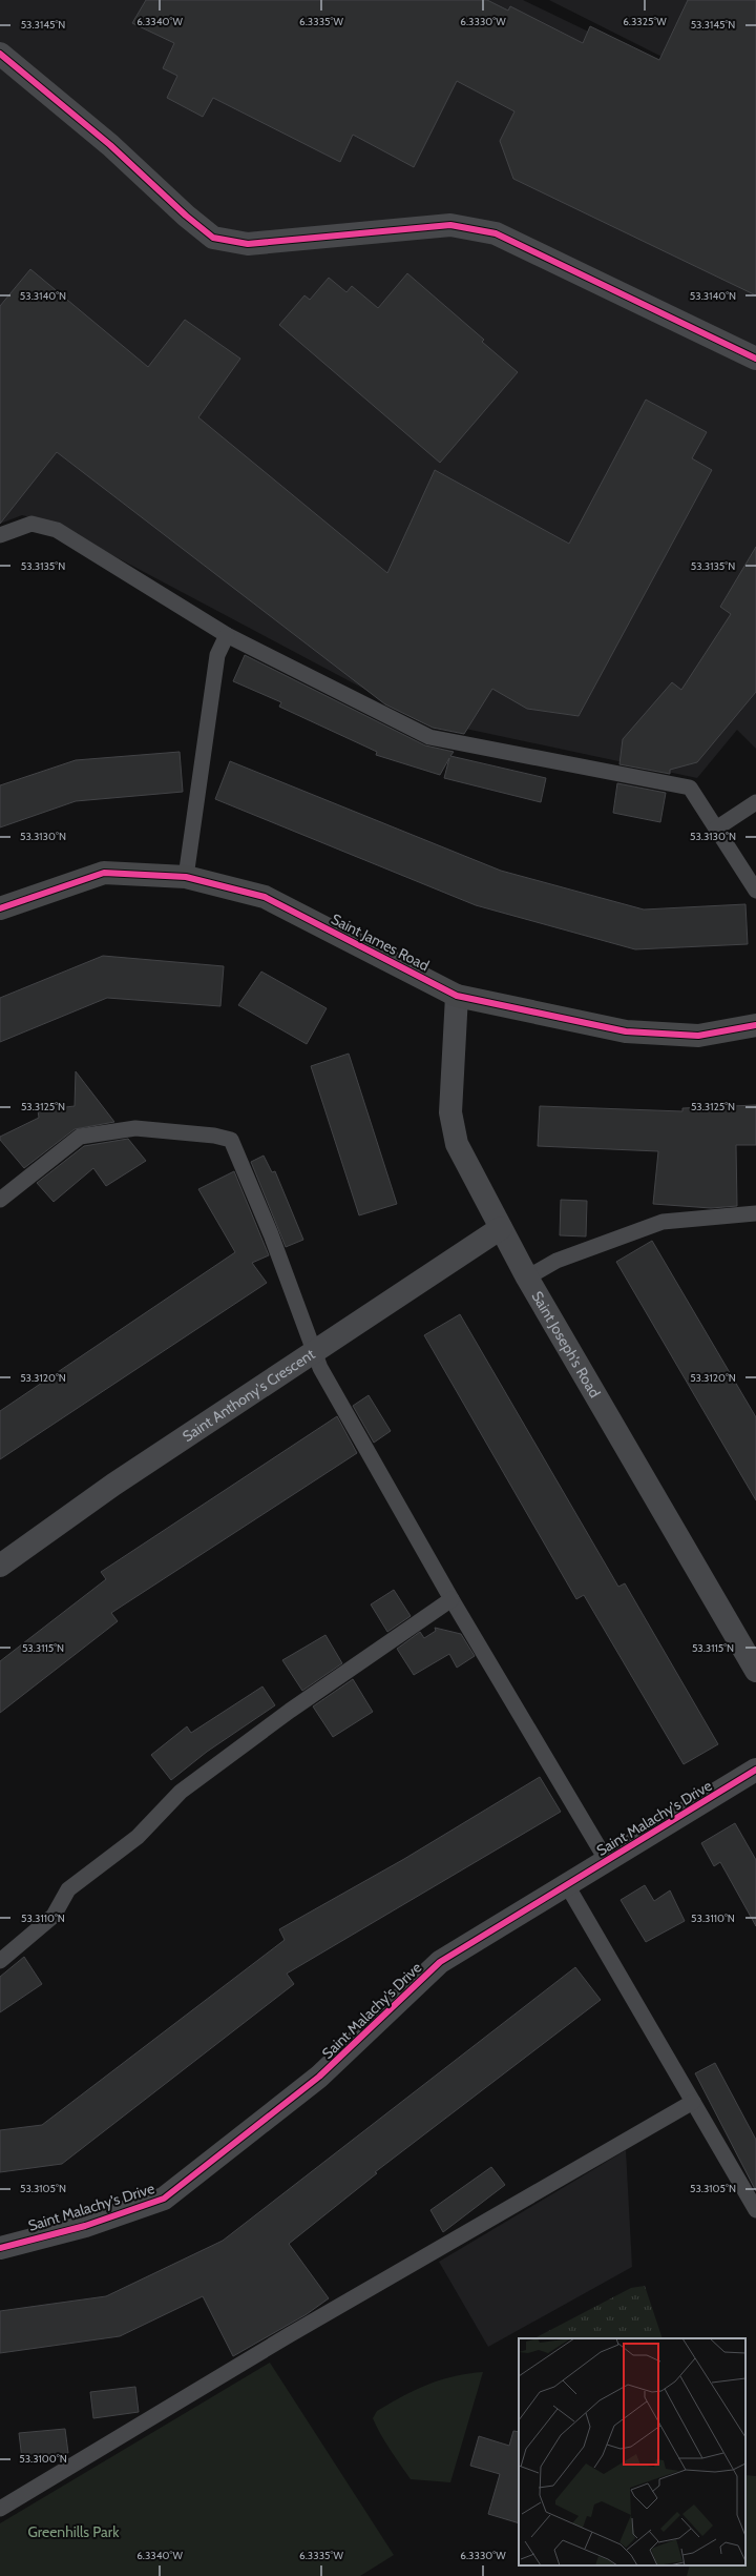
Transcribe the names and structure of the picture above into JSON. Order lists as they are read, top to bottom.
{
  "streets": {
    "street": [
      "Saint James Road",
      "Saint Joseph's Road",
      "Saint Anthony's Crescent",
      "Saint Malachy's Drive"
    ]
  },
  "crossings": [
    ["Saint James Road", "Saint Joseph's Road"],
    ["Saint Joseph's Road", "Saint Anthony's Crescent"]
  ],
  "parks": ["Greenhills Park"],
  "coordinates": [
    "6.3340°W",
    "6.3335°W",
    "6.3330°W",
    "6.3325°W",
    "53.3145°N",
    "53.3140°N",
    "53.3135°N",
    "53.3130°N",
    "53.3125°N",
    "53.3120°N",
    "53.3115°N",
    "53.3110°N",
    "53.3105°N",
    "53.3100°N"
  ]
}
